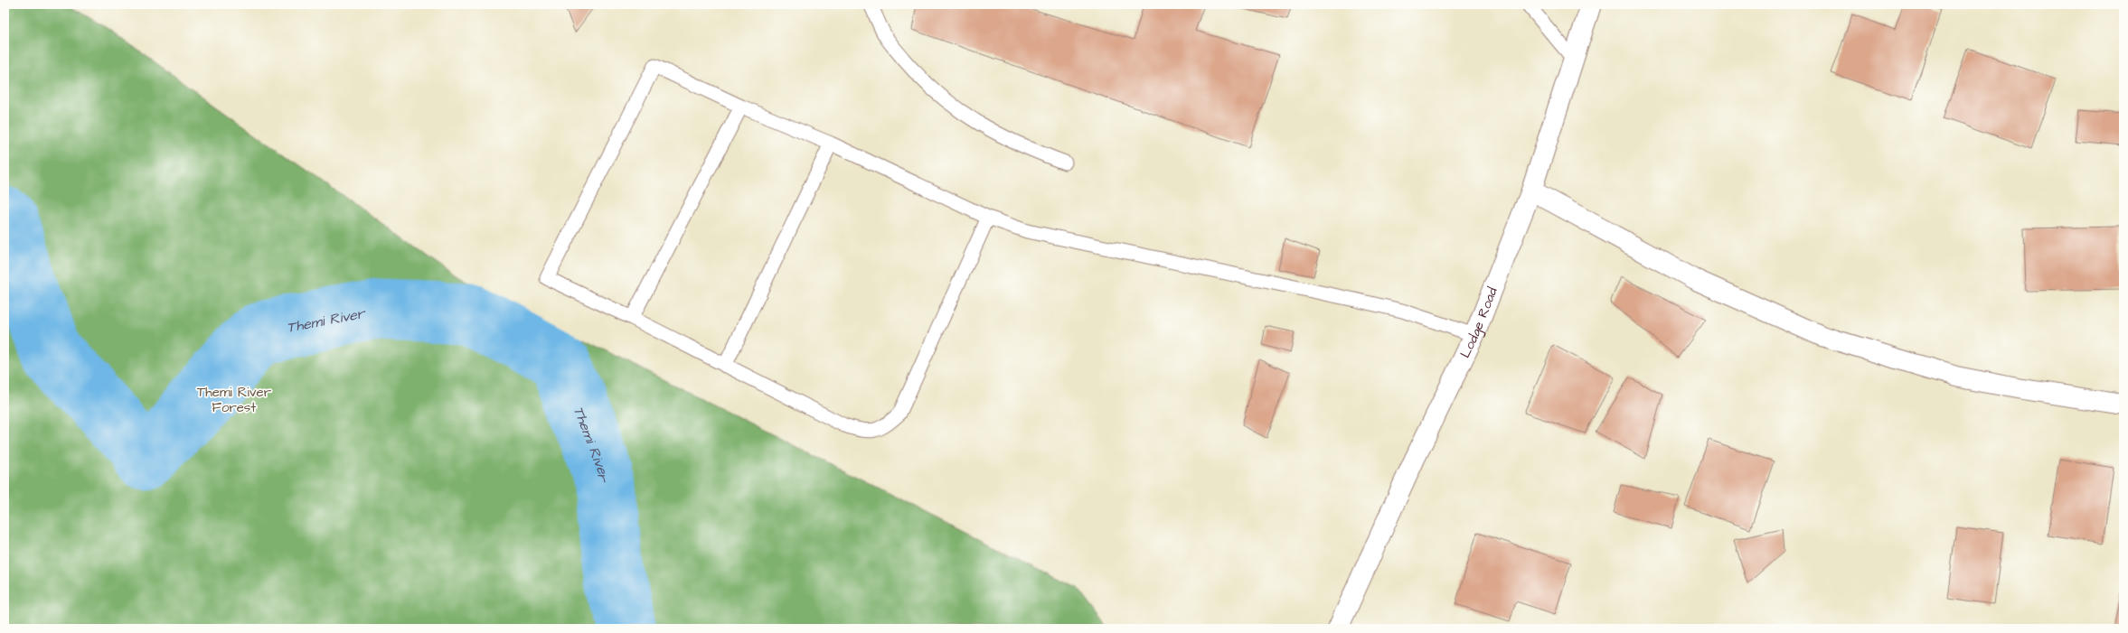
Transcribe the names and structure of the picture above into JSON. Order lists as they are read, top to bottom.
{
  "streets": {
    "street": ["Lodge Road"]
  },
  "water": ["Themi River"],
  "parks": ["Themi River Forest"]
}
